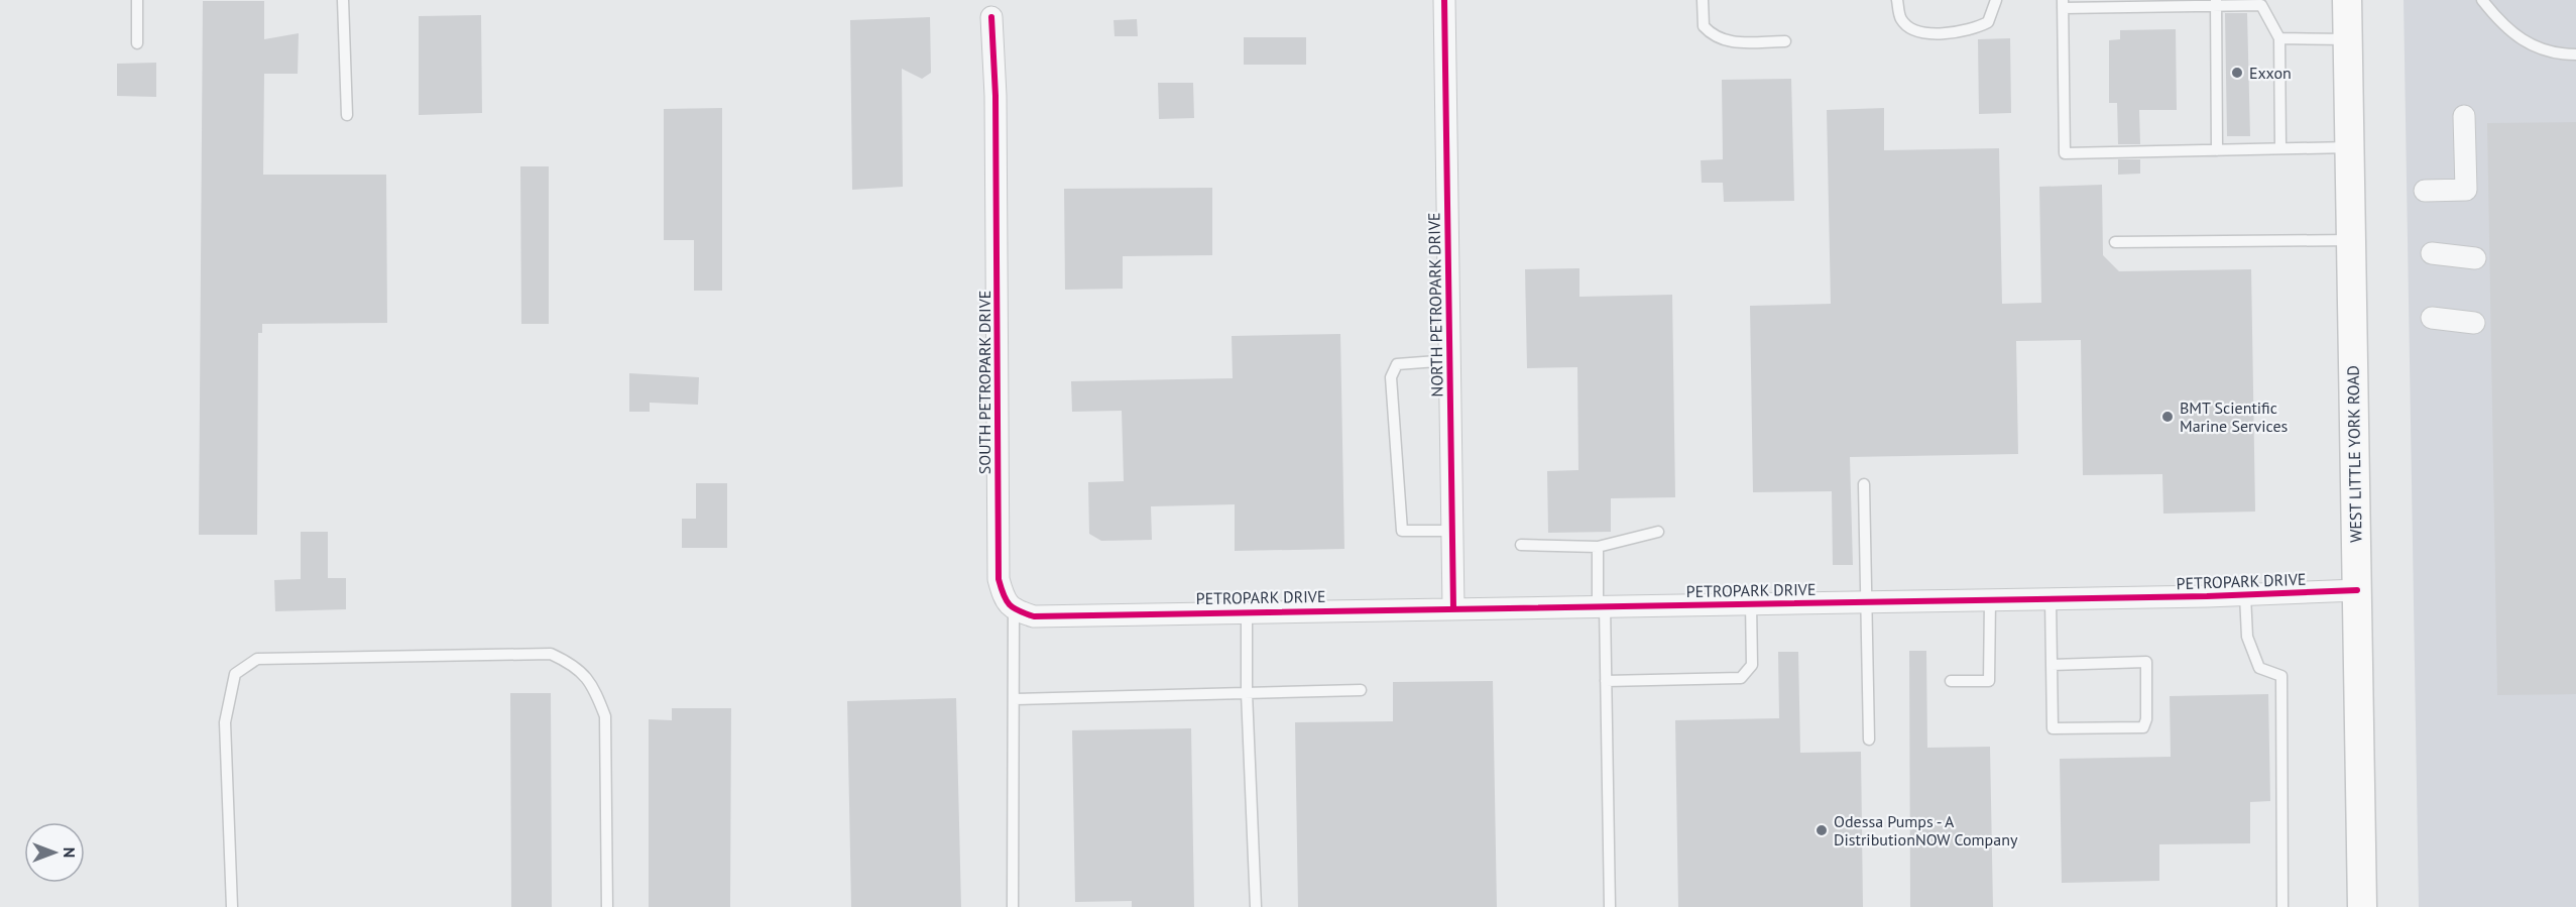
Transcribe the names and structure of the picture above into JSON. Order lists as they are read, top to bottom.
{
  "streets": {
    "main road": ["WEST LITTLE YORK ROAD"],
    "street": ["NORTH PETROPARK DRIVE", "SOUTH PETROPARK DRIVE", "PETROPARK DRIVE"]
  },
  "crossings": [
    ["NORTH PETROPARK DRIVE", "PETROPARK DRIVE"],
    ["SOUTH PETROPARK DRIVE", "PETROPARK DRIVE"],
    ["WEST LITTLE YORK ROAD", "PETROPARK DRIVE"]
  ],
  "places": ["Exxon", "BMT Scientific Marine Services", "Odessa Pumps - A DistributionNOW Company"],
  "north": "right"
}
